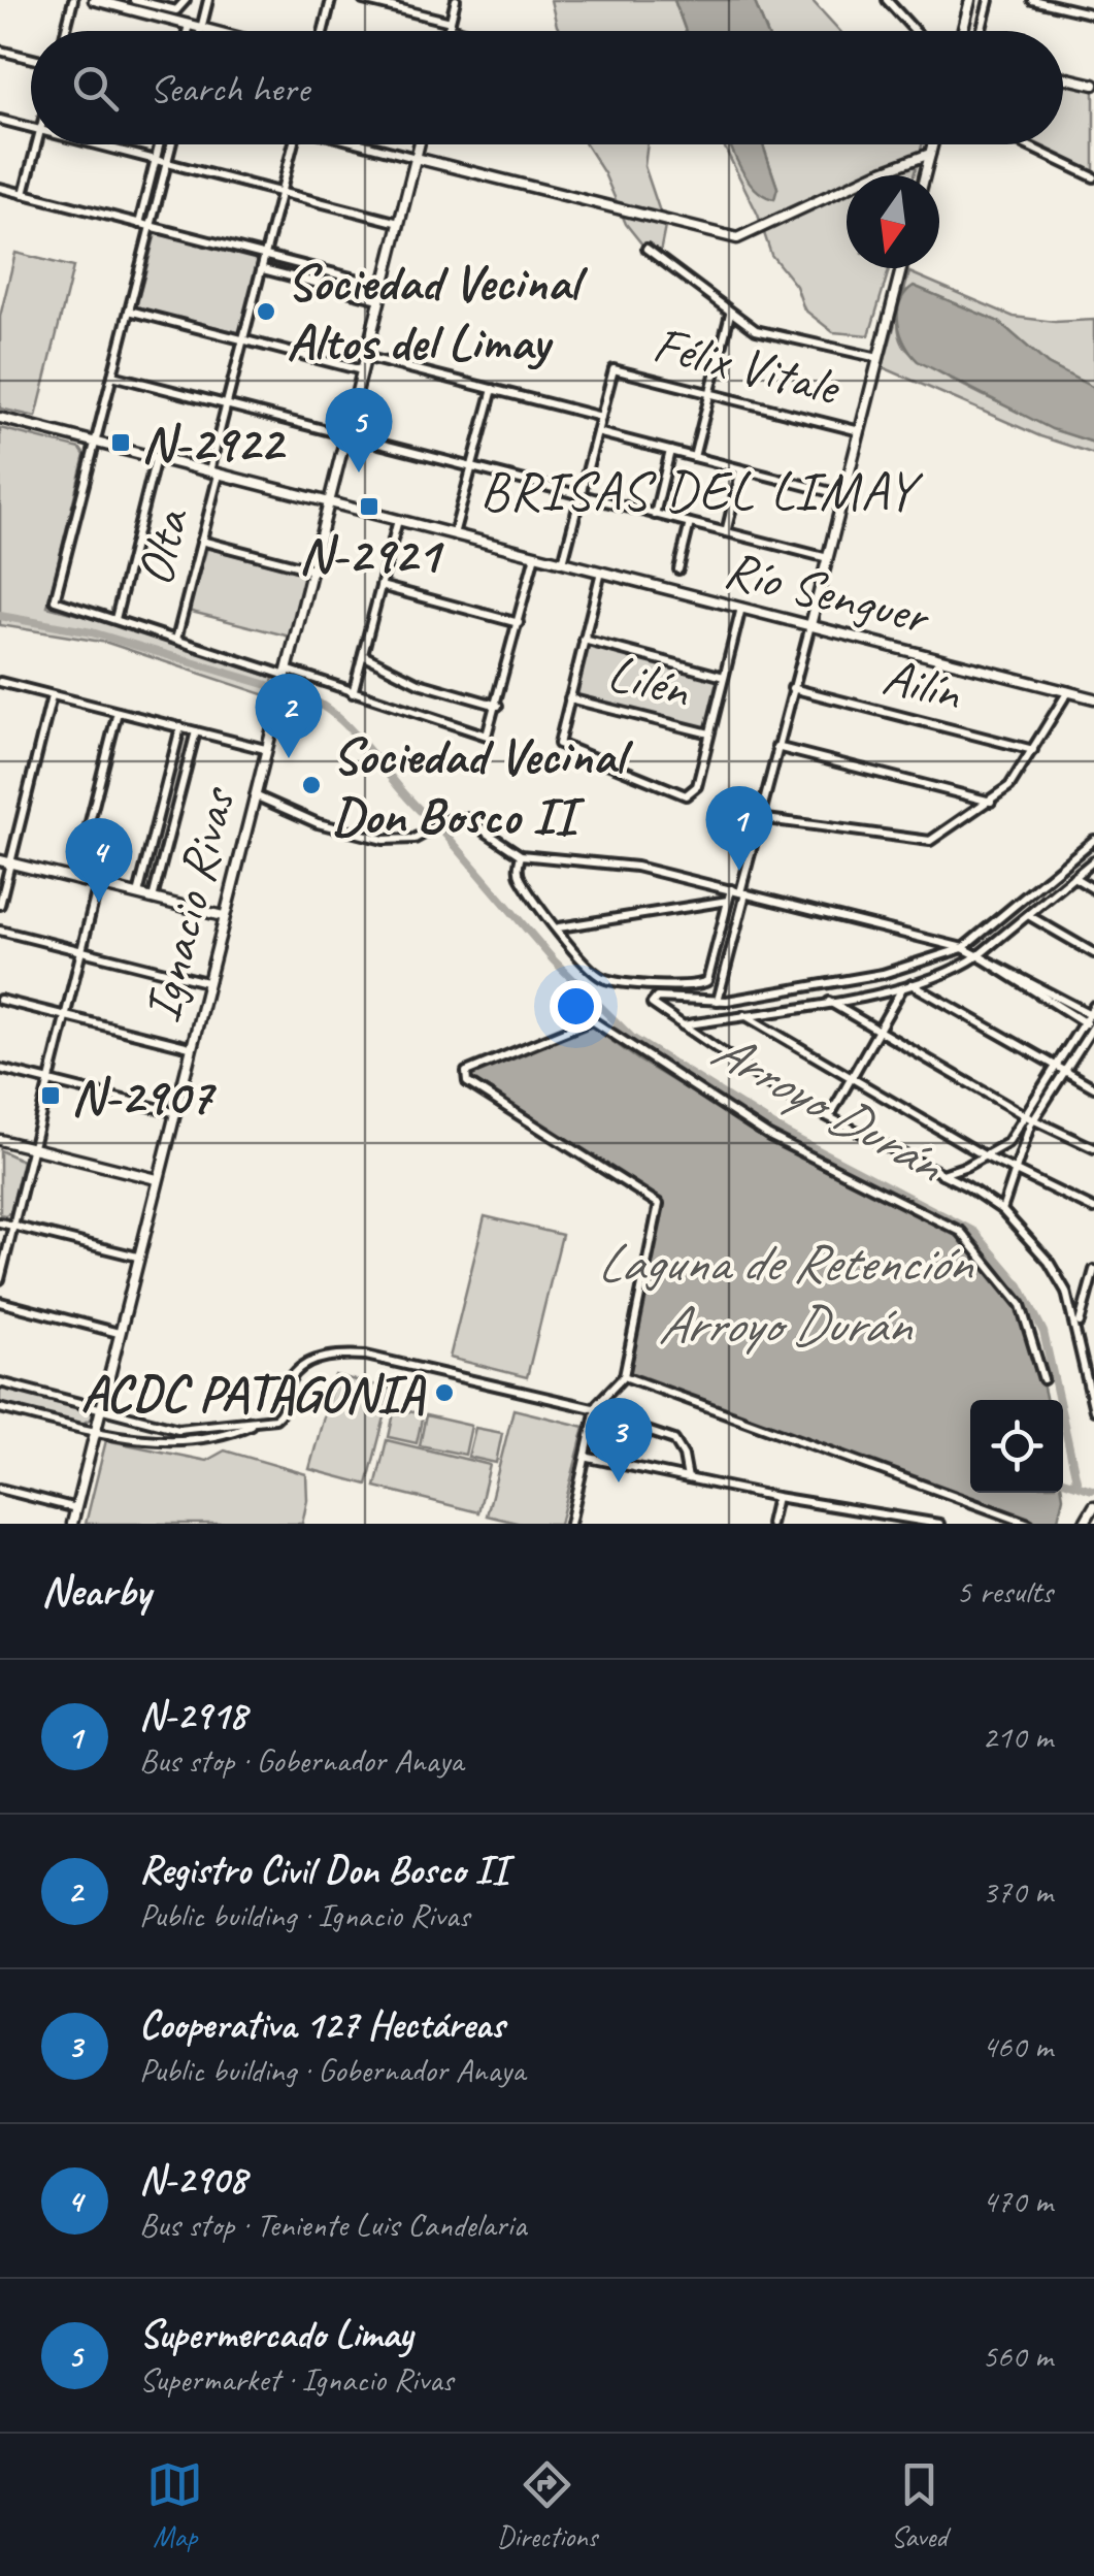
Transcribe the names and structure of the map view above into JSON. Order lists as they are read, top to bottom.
{
  "streets": {
    "main road": ["Río Senguer", "Ignacio Rivas"],
    "street": [
      "Félix Vitale",
      "Olta",
      "Lilén",
      "Ailín"
    ]
  },
  "crossings": [
    ["Olta", "Río Senguer"],
    ["Río Senguer", "Ignacio Rivas"]
  ],
  "districts": ["BRISAS DEL LIMAY"],
  "water": ["Arroyo Durán", "Laguna de Retención Arroyo Durán"],
  "places": {
    "other": ["Sociedad Vecinal Altos del Limay", "Sociedad Vecinal Don Bosco II", "ACDC PATAGONIA"],
    "transit": ["N-2922", "N-2921", "N-2907"]
  },
  "north": "bottom",
  "page": {
    "search": "Search here",
    "pins": [
      "5",
      "2",
      "1",
      "4",
      "3"
    ],
    "heading": ["Nearby", "5 results"],
    "list": [
      {
        "mark": "1",
        "name": "N-2918",
        "note": "Bus stop · Gobernador Anaya",
        "value": "210 m"
      },
      {
        "mark": "2",
        "name": "Registro Civil Don Bosco II",
        "note": "Public building · Ignacio Rivas",
        "value": "370 m"
      },
      {
        "mark": "3",
        "name": "Cooperativa 127 Hectáreas",
        "note": "Public building · Gobernador Anaya",
        "value": "460 m"
      },
      {
        "mark": "4",
        "name": "N-2908",
        "note": "Bus stop · Teniente Luis Candelaria",
        "value": "470 m"
      },
      {
        "mark": "5",
        "name": "Supermercado Limay",
        "note": "Supermarket · Ignacio Rivas",
        "value": "560 m"
      }
    ],
    "nav": ["Map", "Directions", "Saved"]
  }
}
